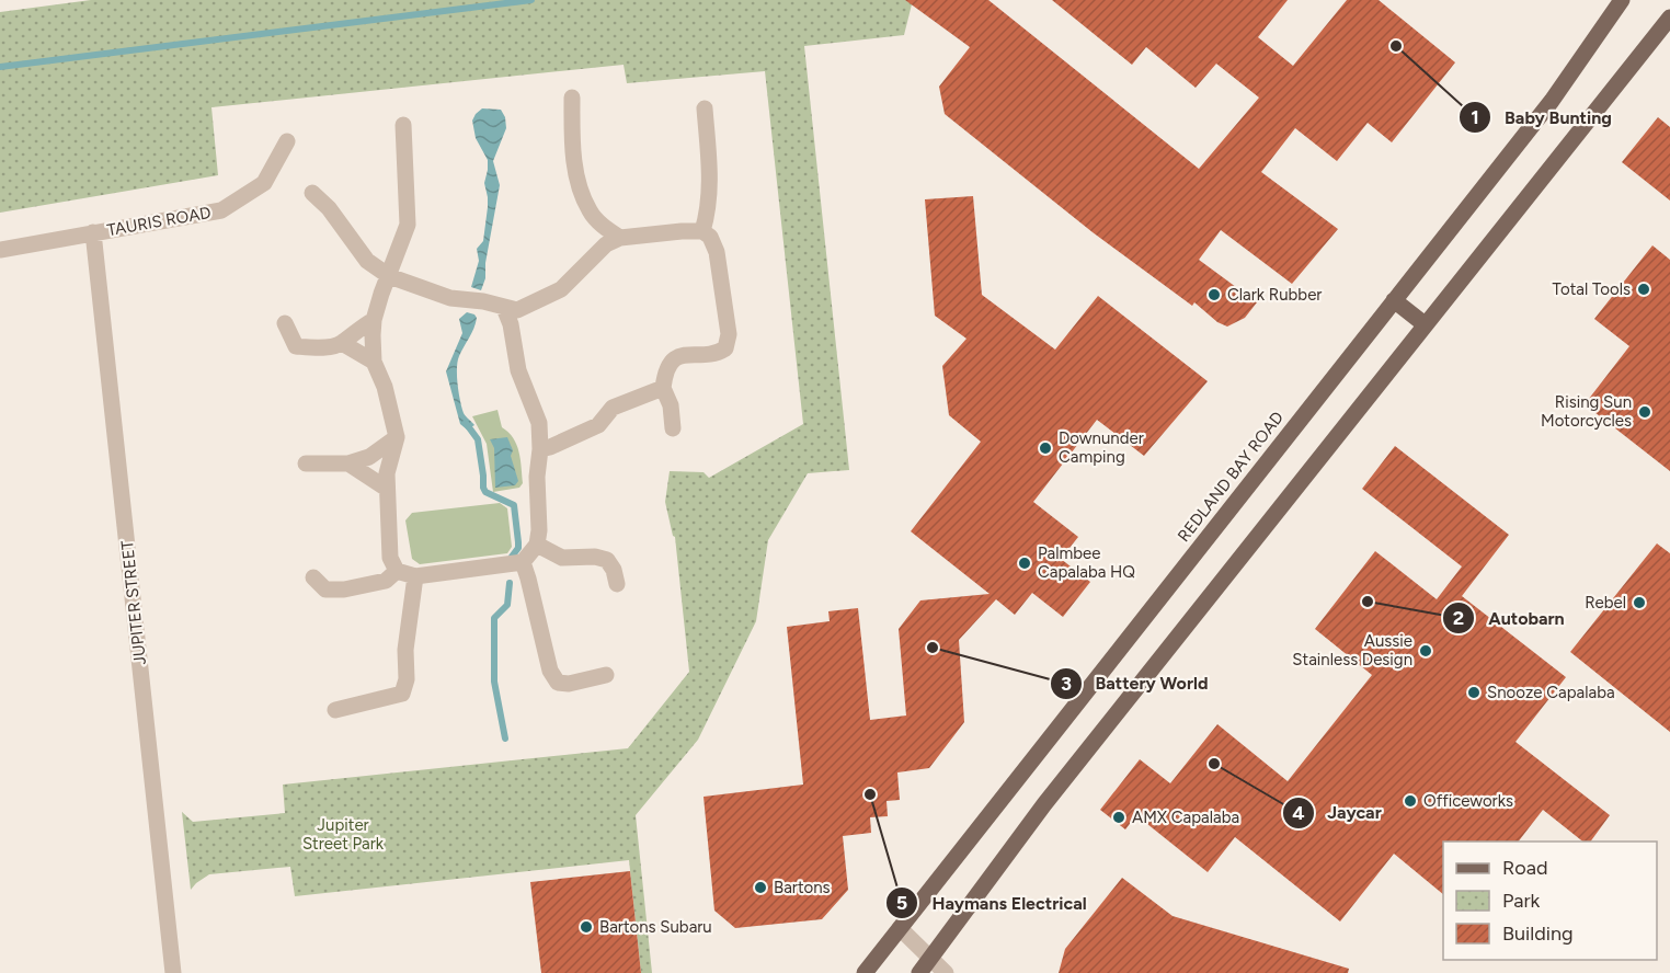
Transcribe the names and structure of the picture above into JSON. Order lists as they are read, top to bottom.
{
  "streets": {
    "main road": ["REDLAND BAY ROAD"],
    "street": ["TAURIS ROAD", "JUPITER STREET"]
  },
  "crossings": [
    ["TAURIS ROAD", "JUPITER STREET"]
  ],
  "parks": ["Jupiter Street Park"],
  "places": [
    "Baby Bunting",
    "Total Tools",
    "Clark Rubber",
    "Rising Sun Motorcycles",
    "Downunder Camping",
    "Palmbee Capalaba HQ",
    "Autobarn",
    "Rebel",
    "Battery World",
    "Aussie Stainless Design",
    "Snooze Capalaba",
    "Jaycar",
    "Haymans Electrical",
    "Officeworks",
    "AMX Capalaba",
    "Bartons",
    "Bartons Subaru"
  ],
  "legend": ["Road", "Park", "Building"]
}
